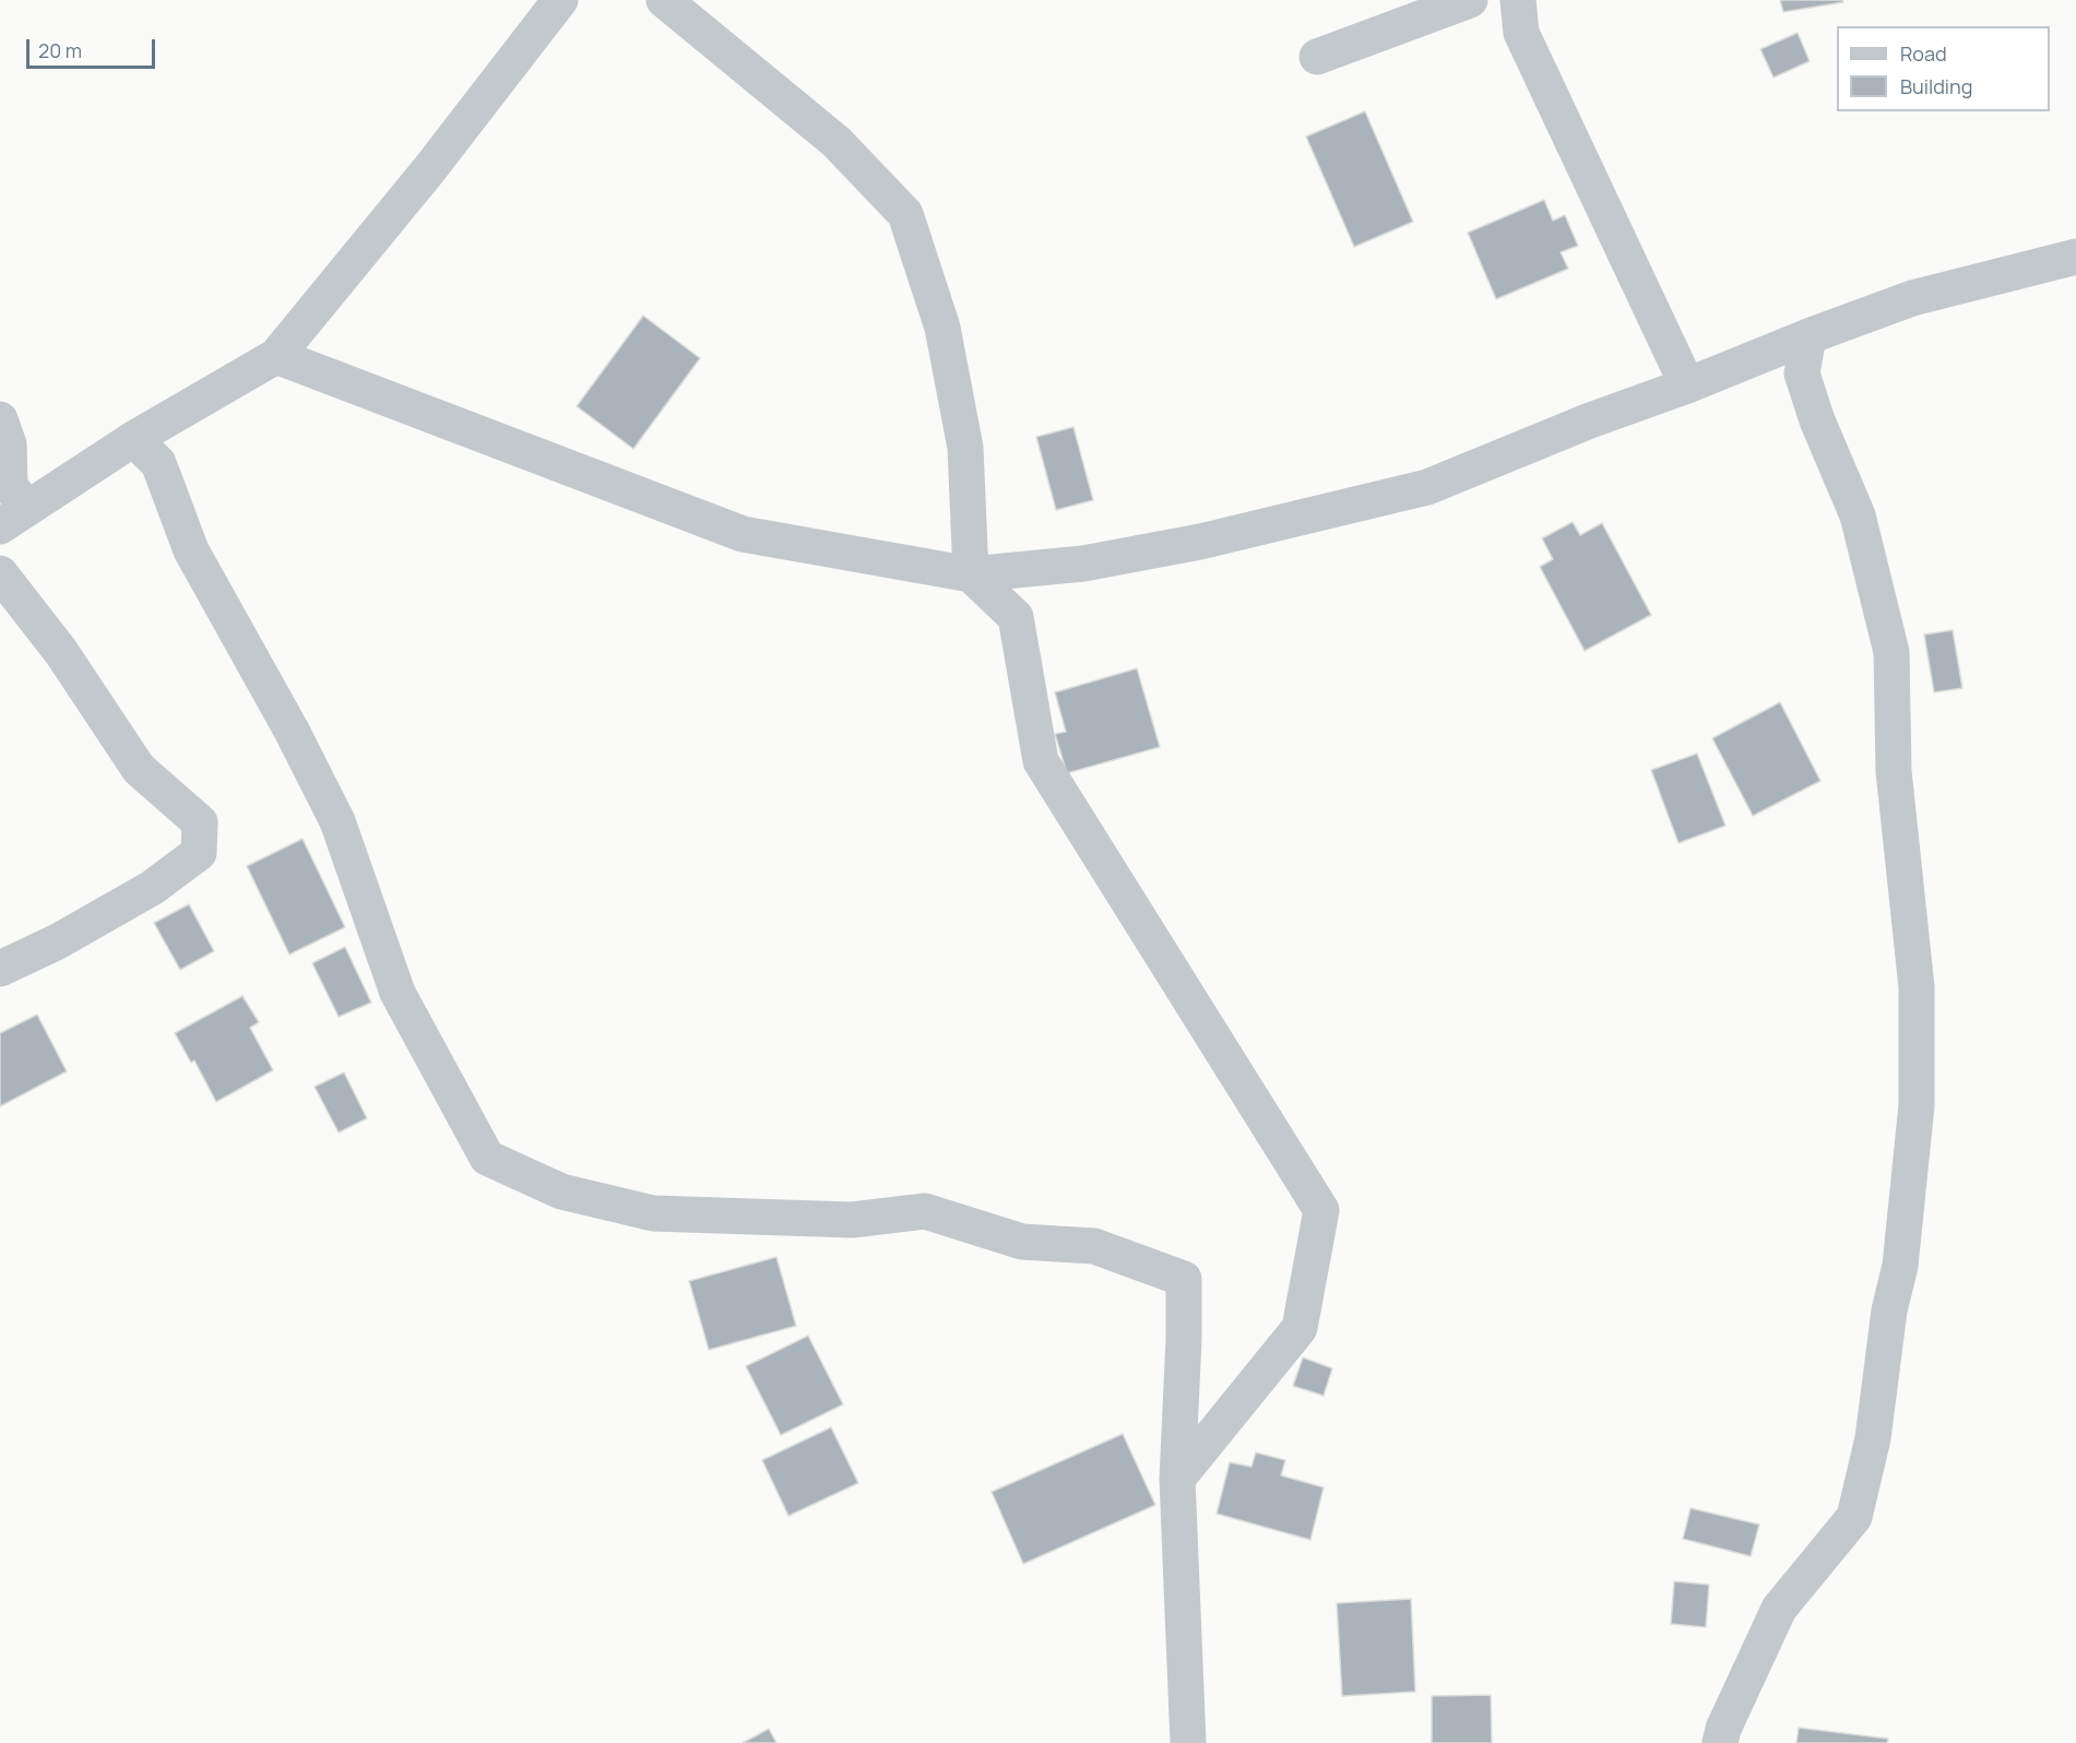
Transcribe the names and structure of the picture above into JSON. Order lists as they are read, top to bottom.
{
  "legend": ["Road", "Building"],
  "scale_bar": "20 m"
}
